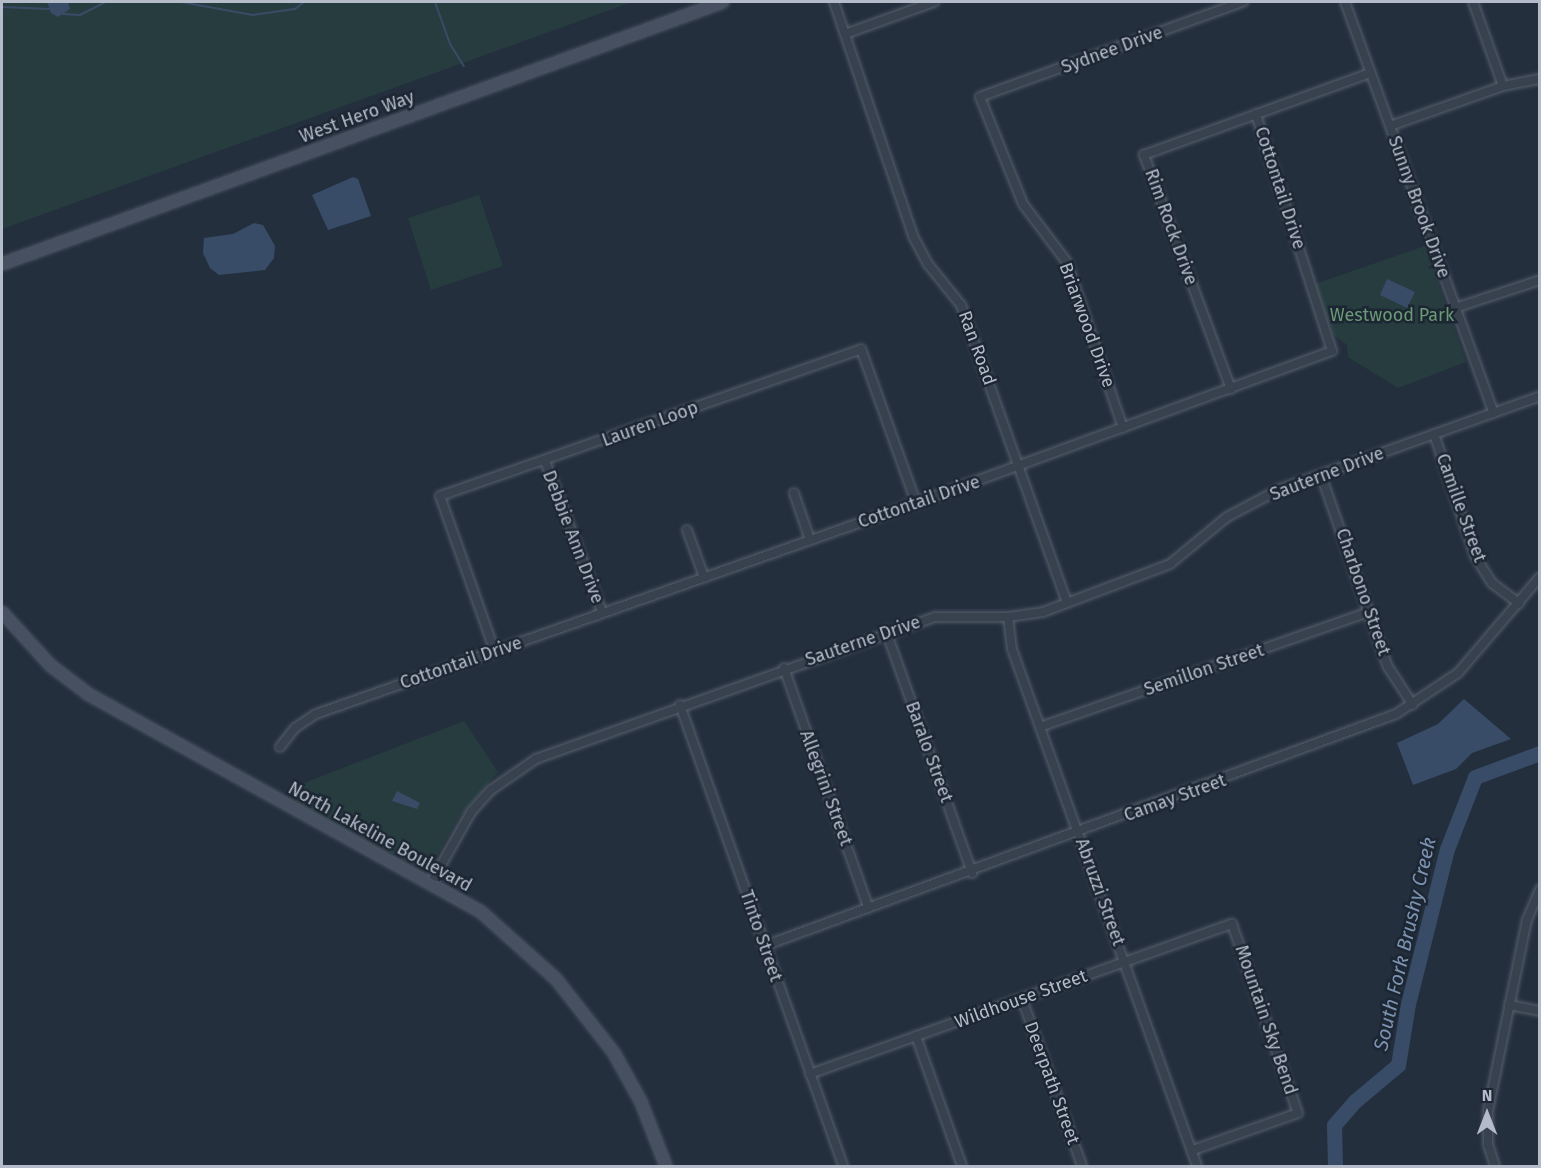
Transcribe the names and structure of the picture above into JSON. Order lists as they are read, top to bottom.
{
  "streets": {
    "street": [
      "Sydnee Drive",
      "West Hero Way",
      "Cottontail Drive",
      "Sunny Brook Drive",
      "Rim Rock Drive",
      "Briarwood Drive",
      "Ran Road",
      "Lauren Loop",
      "Sauterne Drive",
      "Camille Street",
      "Debbie Ann Drive",
      "Charbono Street",
      "Semillon Street",
      "Baralo Street",
      "Allegrini Street",
      "Camay Street",
      "North Lakeline Boulevard",
      "Abruzzi Street",
      "Tinto Street",
      "Wildhouse Street",
      "Mountain Sky Bend",
      "Deerpath Street"
    ]
  },
  "crossings": [
    ["Sydnee Drive", "Briarwood Drive"],
    ["Cottontail Drive", "Rim Rock Drive"],
    ["Cottontail Drive", "Briarwood Drive"],
    ["Cottontail Drive", "Ran Road"],
    ["Cottontail Drive", "Lauren Loop"],
    ["Cottontail Drive", "Debbie Ann Drive"],
    ["Sunny Brook Drive", "Rim Rock Drive"],
    ["Sunny Brook Drive", "Sauterne Drive"],
    ["Ran Road", "Sauterne Drive"],
    ["Lauren Loop", "Debbie Ann Drive"],
    ["Sauterne Drive", "Camille Street"],
    ["Sauterne Drive", "Charbono Street"],
    ["Sauterne Drive", "Baralo Street"],
    ["Sauterne Drive", "Allegrini Street"],
    ["Sauterne Drive", "North Lakeline Boulevard"],
    ["Sauterne Drive", "Abruzzi Street"],
    ["Sauterne Drive", "Tinto Street"],
    ["Camille Street", "Camay Street"],
    ["Charbono Street", "Semillon Street"],
    ["Charbono Street", "Camay Street"],
    ["Semillon Street", "Abruzzi Street"],
    ["Baralo Street", "Camay Street"],
    ["Allegrini Street", "Camay Street"],
    ["Camay Street", "Abruzzi Street"],
    ["Camay Street", "Tinto Street"],
    ["Abruzzi Street", "Wildhouse Street"],
    ["Abruzzi Street", "Mountain Sky Bend"],
    ["Tinto Street", "Wildhouse Street"],
    ["Wildhouse Street", "Mountain Sky Bend"],
    ["Wildhouse Street", "Deerpath Street"]
  ],
  "water": ["South Fork Brushy Creek"],
  "parks": ["Westwood Park"],
  "north": "top"
}
